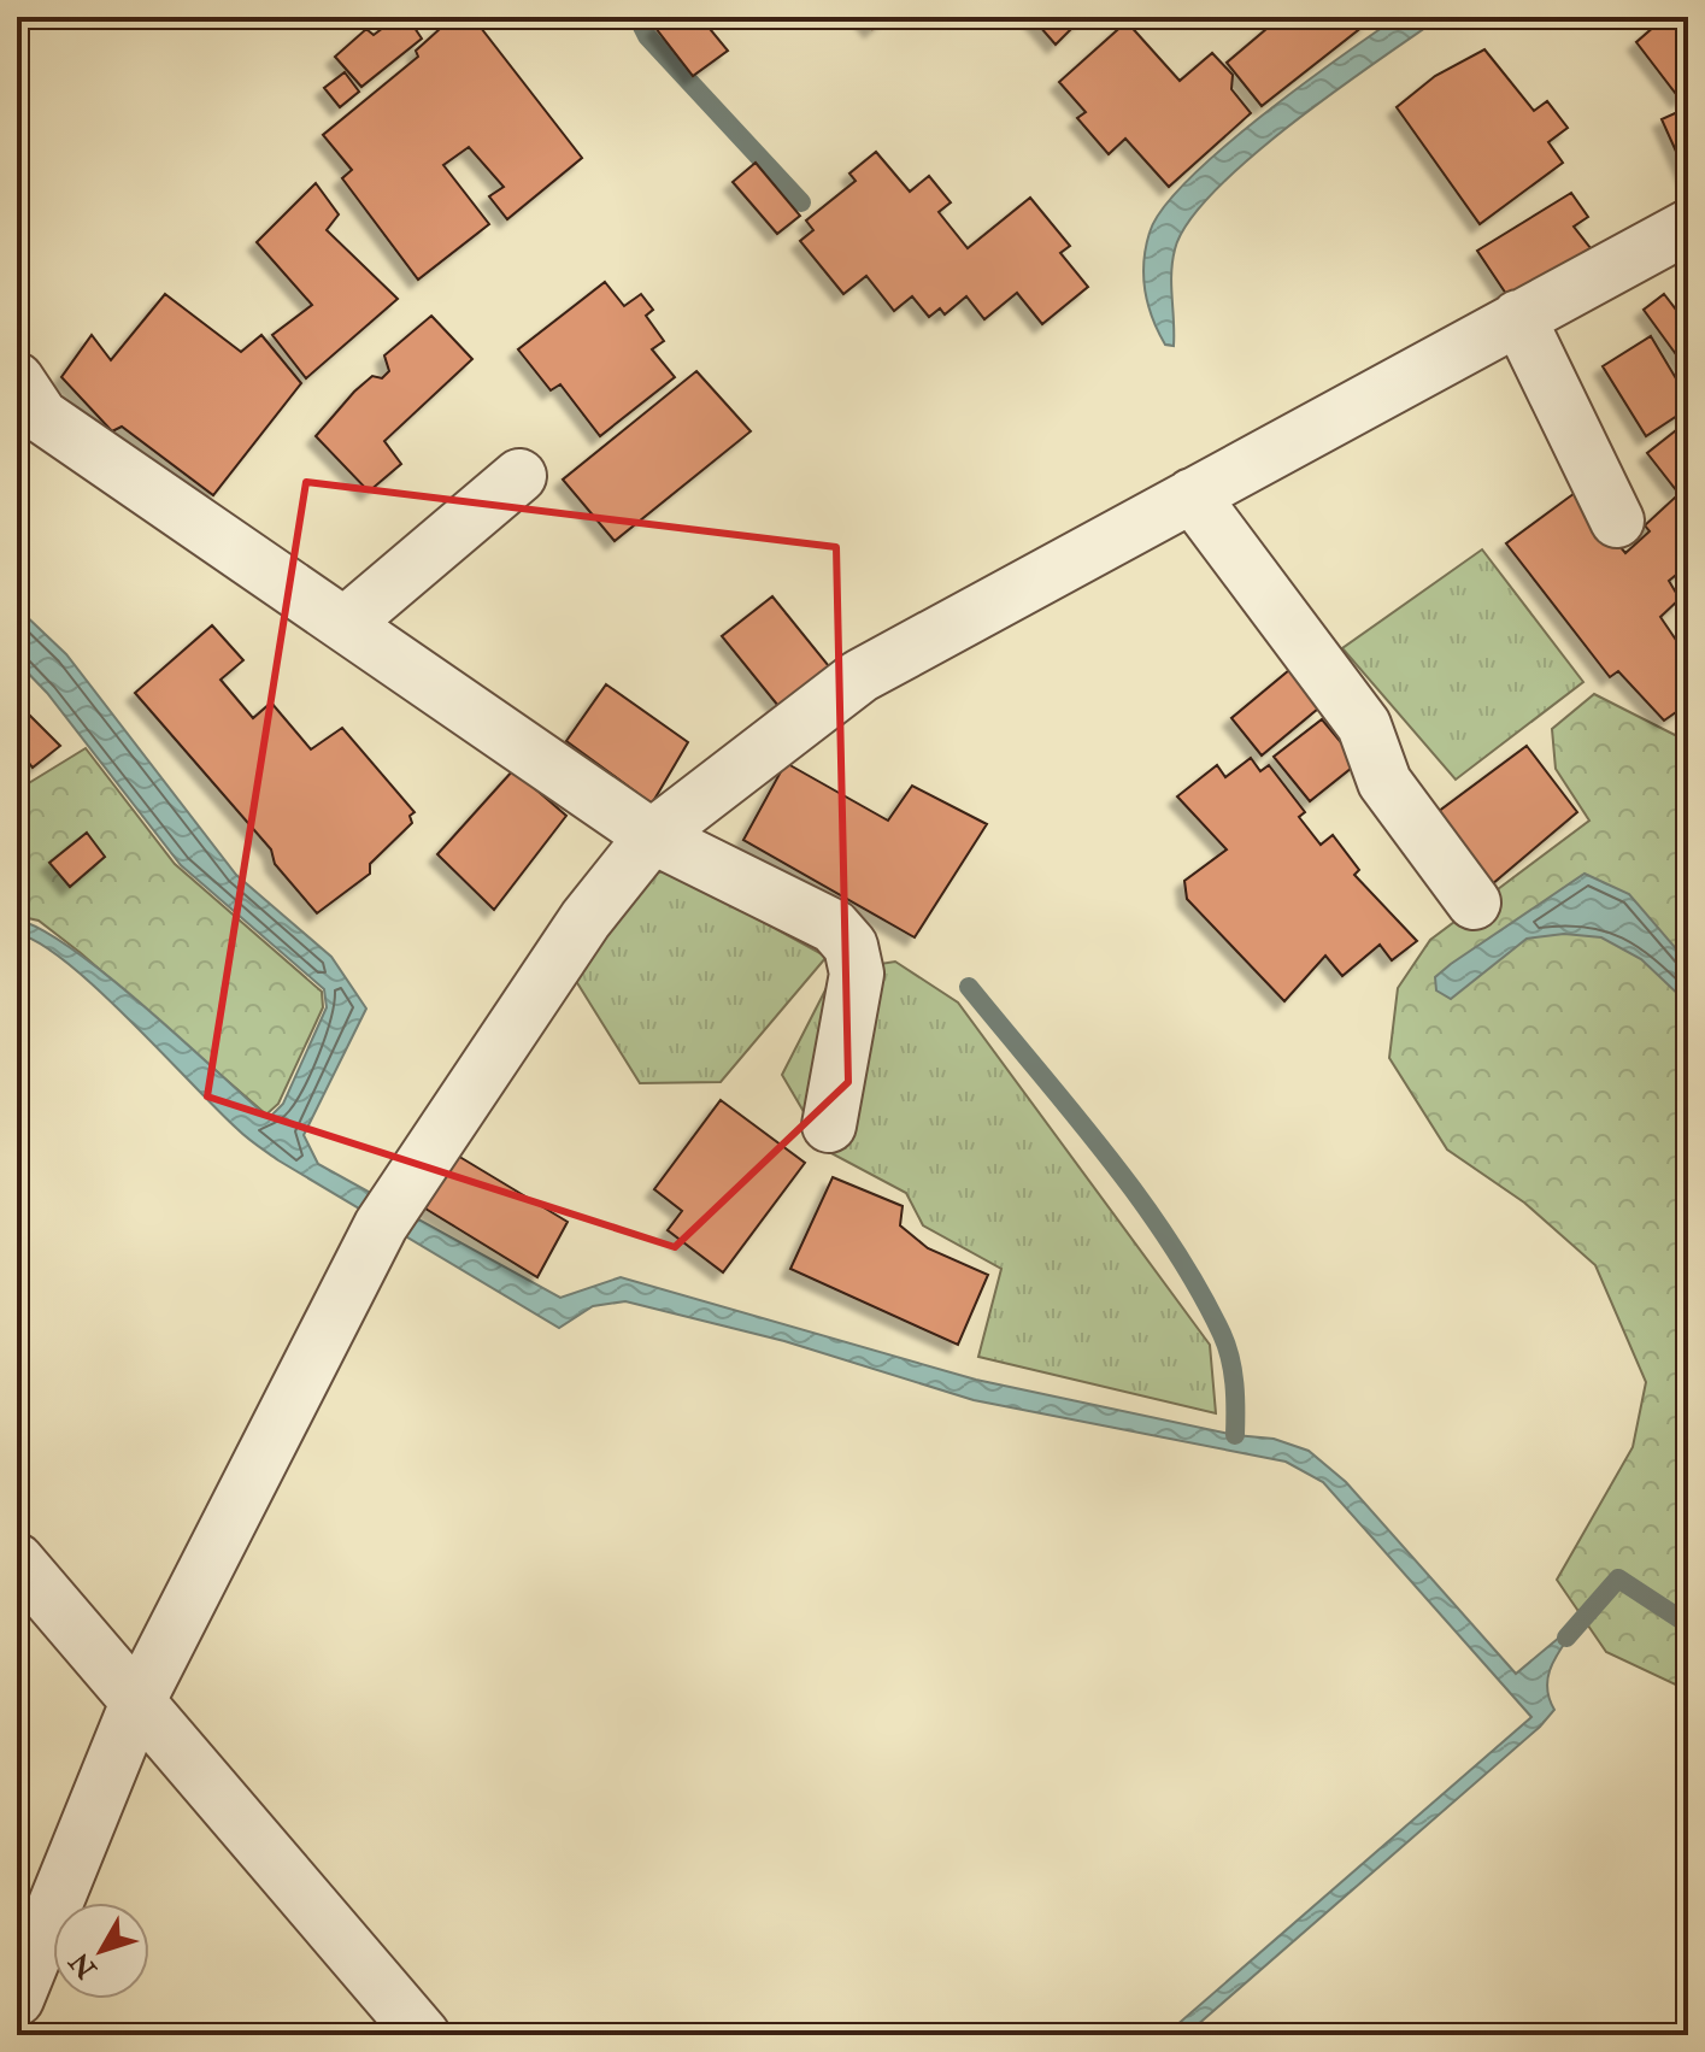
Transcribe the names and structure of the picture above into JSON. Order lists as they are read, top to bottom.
{
  "north": "bottom left"
}
